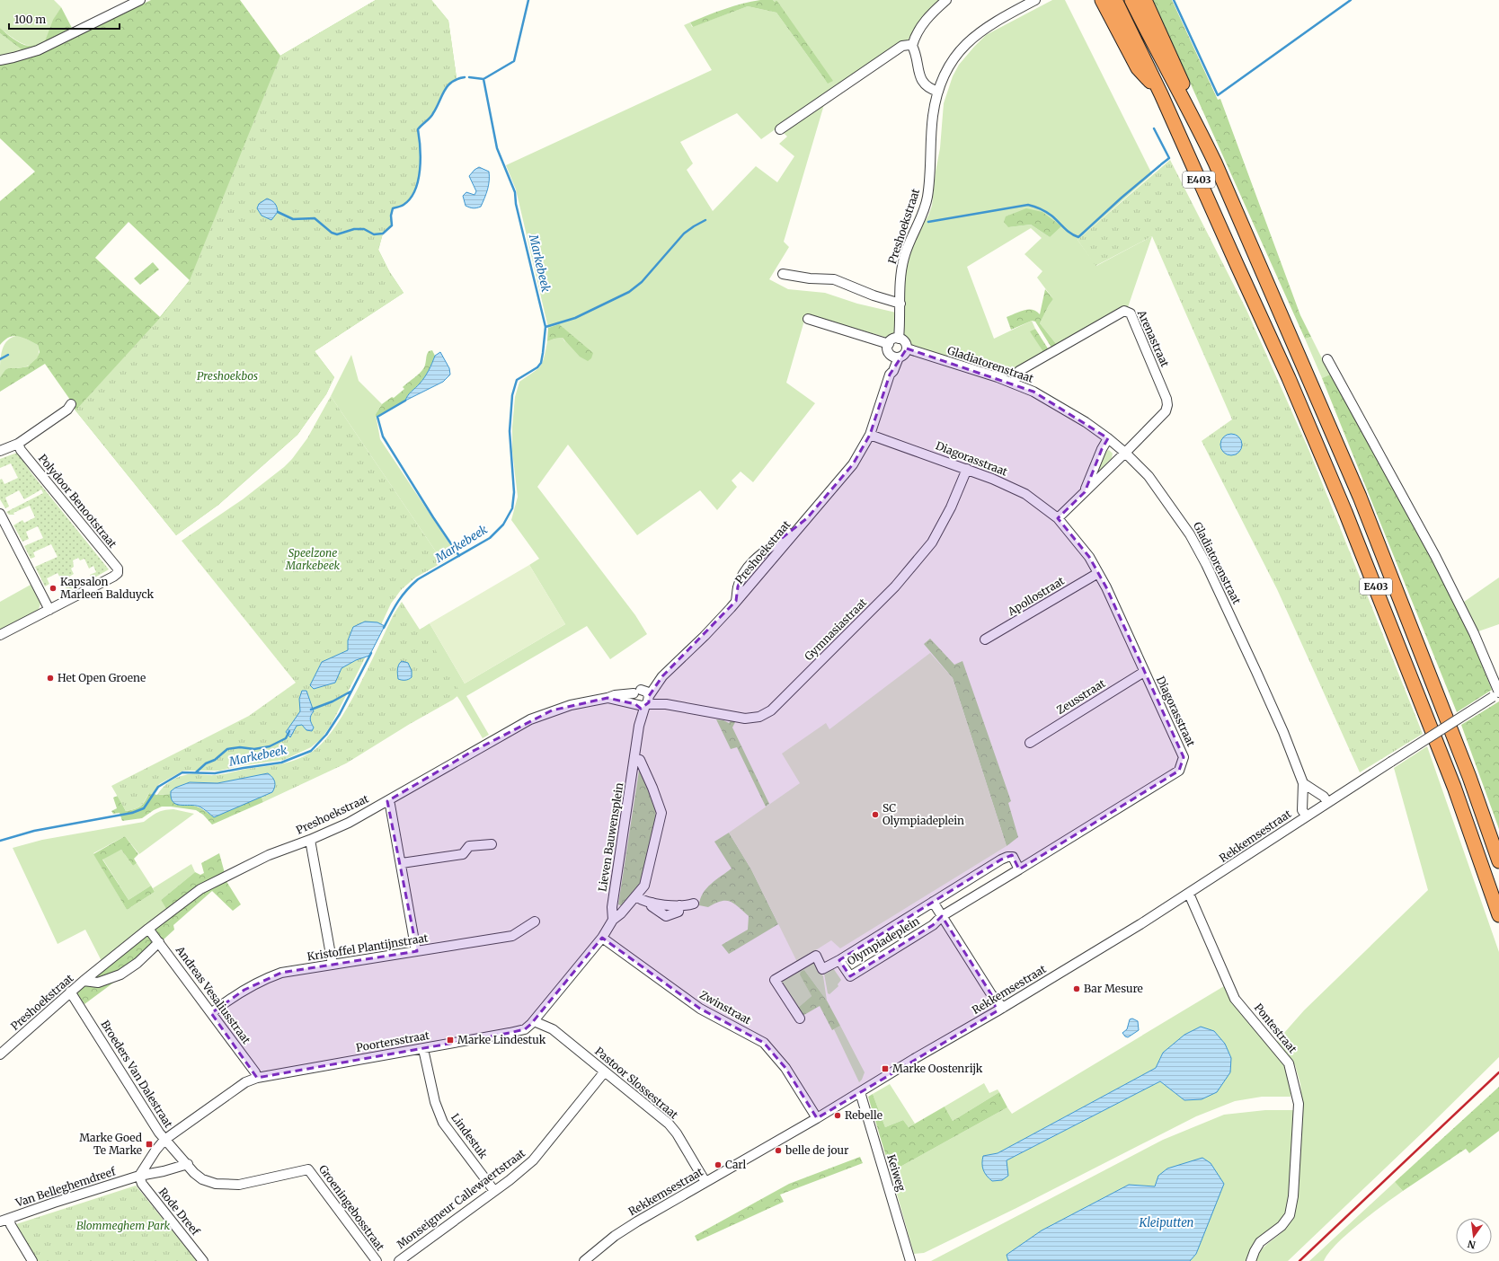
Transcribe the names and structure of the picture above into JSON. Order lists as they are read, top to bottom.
{
  "streets": {
    "highway": ["E403"],
    "street": [
      "Preshoekstraat",
      "Arenastraat",
      "Gladiatorenstraat",
      "Diagorasstraat",
      "Polydoor Benootstraat",
      "Apollostraat",
      "Gymnasiastraat",
      "Zeusstraat",
      "Rekkemsestraat",
      "Lieven Bauwensplein",
      "Olympiadeplein",
      "Kristoffel Plantijnstraat",
      "Andreas Vesaliusstraat",
      "Zwinstraat",
      "Pontestraat",
      "Poortersstraat",
      "Broeders Van Dalestraat",
      "Pastoor Slossestraat",
      "Lindestuk",
      "Keiweg",
      "Van Belleghemdreef",
      "Monseigneur Callewaertstraat",
      "Groeningebosstraat",
      "Rode Dreef"
    ]
  },
  "crossings": [
    ["Preshoekstraat", "Gladiatorenstraat"],
    ["Preshoekstraat", "Diagorasstraat"],
    ["Preshoekstraat", "Gymnasiastraat"],
    ["Preshoekstraat", "Lieven Bauwensplein"],
    ["Preshoekstraat", "Andreas Vesaliusstraat"],
    ["Preshoekstraat", "Broeders Van Dalestraat"],
    ["Arenastraat", "Gladiatorenstraat"],
    ["Gladiatorenstraat", "Rekkemsestraat"],
    ["Diagorasstraat", "Apollostraat"],
    ["Diagorasstraat", "Gymnasiastraat"],
    ["Diagorasstraat", "Zeusstraat"],
    ["Diagorasstraat", "Olympiadeplein"],
    ["Gymnasiastraat", "Lieven Bauwensplein"],
    ["Rekkemsestraat", "Zwinstraat"],
    ["Rekkemsestraat", "Pontestraat"],
    ["Rekkemsestraat", "Pastoor Slossestraat"],
    ["Rekkemsestraat", "Keiweg"],
    ["Kristoffel Plantijnstraat", "Andreas Vesaliusstraat"],
    ["Andreas Vesaliusstraat", "Poortersstraat"],
    ["Zwinstraat", "Poortersstraat"],
    ["Poortersstraat", "Broeders Van Dalestraat"],
    ["Poortersstraat", "Pastoor Slossestraat"],
    ["Poortersstraat", "Lindestuk"],
    ["Broeders Van Dalestraat", "Van Belleghemdreef"],
    ["Broeders Van Dalestraat", "Groeningebosstraat"],
    ["Pastoor Slossestraat", "Monseigneur Callewaertstraat"],
    ["Lindestuk", "Monseigneur Callewaertstraat"],
    ["Van Belleghemdreef", "Groeningebosstraat"],
    ["Van Belleghemdreef", "Rode Dreef"]
  ],
  "water": ["Markebeek", "Kleiputten"],
  "parks": ["Preshoekbos", "Speelzone Markebeek", "Blommeghem Park"],
  "places": {
    "other": [
      "Kapsalon Marleen Balduyck",
      "Het Open Groene",
      "SC Olympiadeplein",
      "Bar Mesure",
      "Rebelle",
      "belle de jour",
      "Carl"
    ],
    "transit": ["Marke Lindestuk", "Marke Oostenrijk", "Marke Goed Te Marke"]
  },
  "scale_bar": "100 m",
  "north": "bottom"
}
